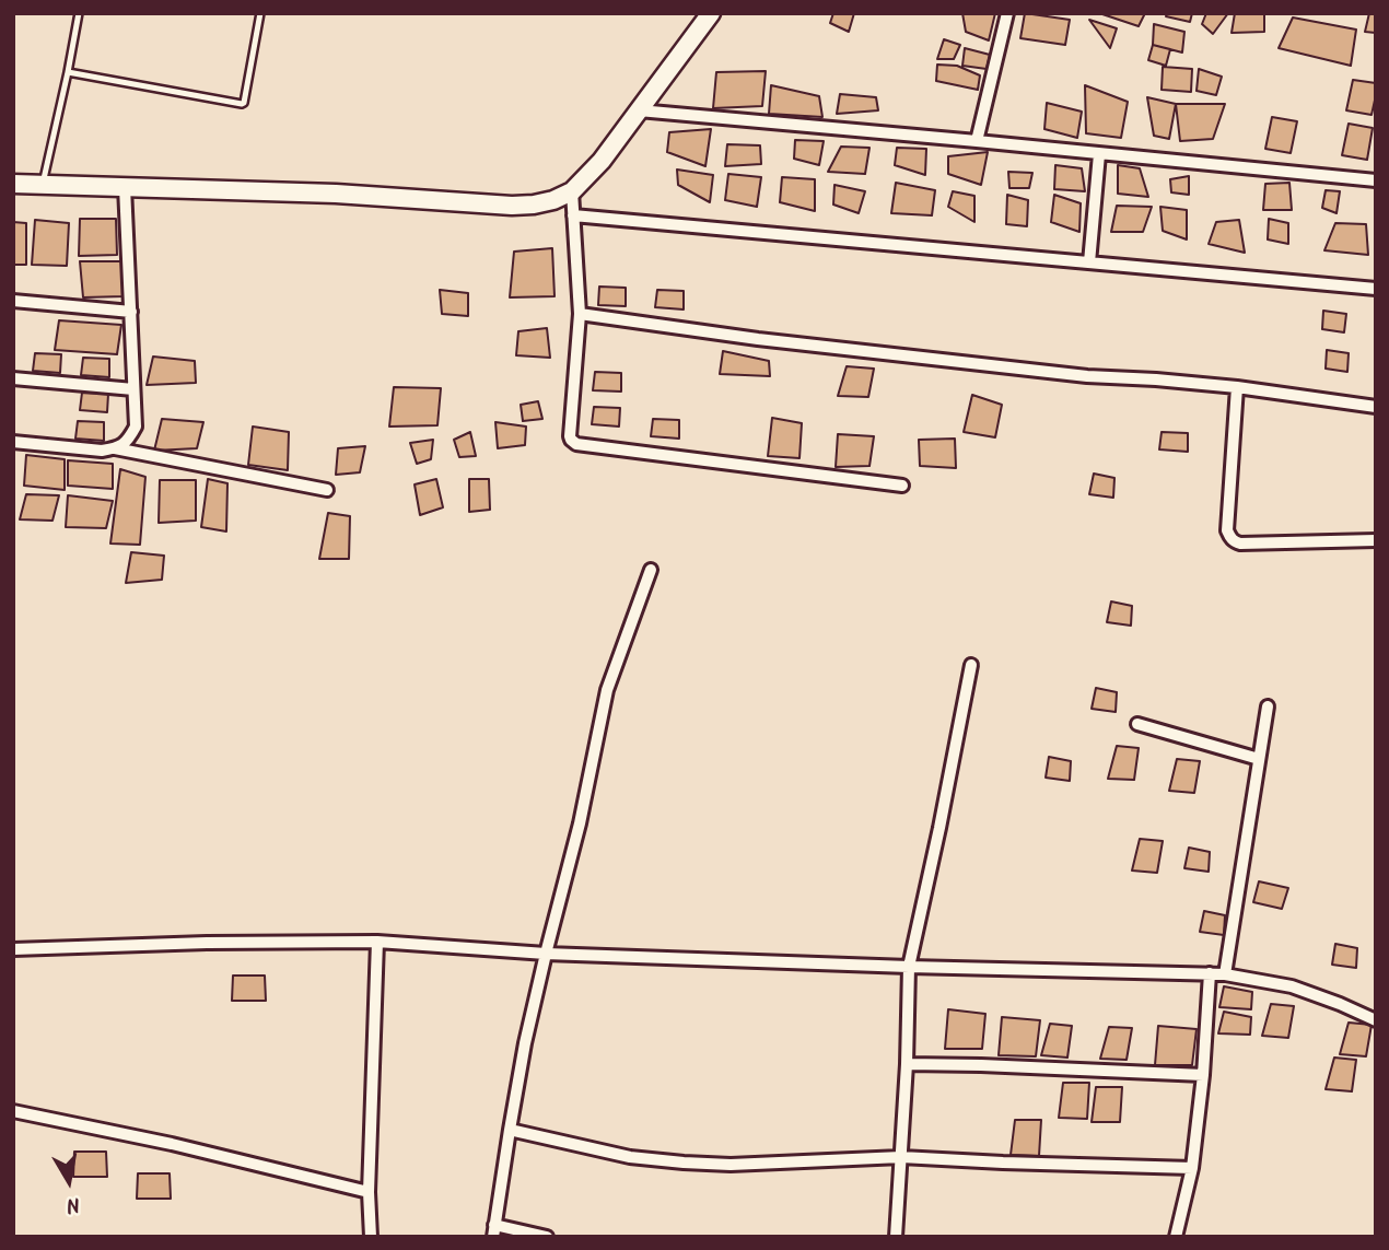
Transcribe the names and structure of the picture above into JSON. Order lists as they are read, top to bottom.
{
  "north": "bottom"
}
